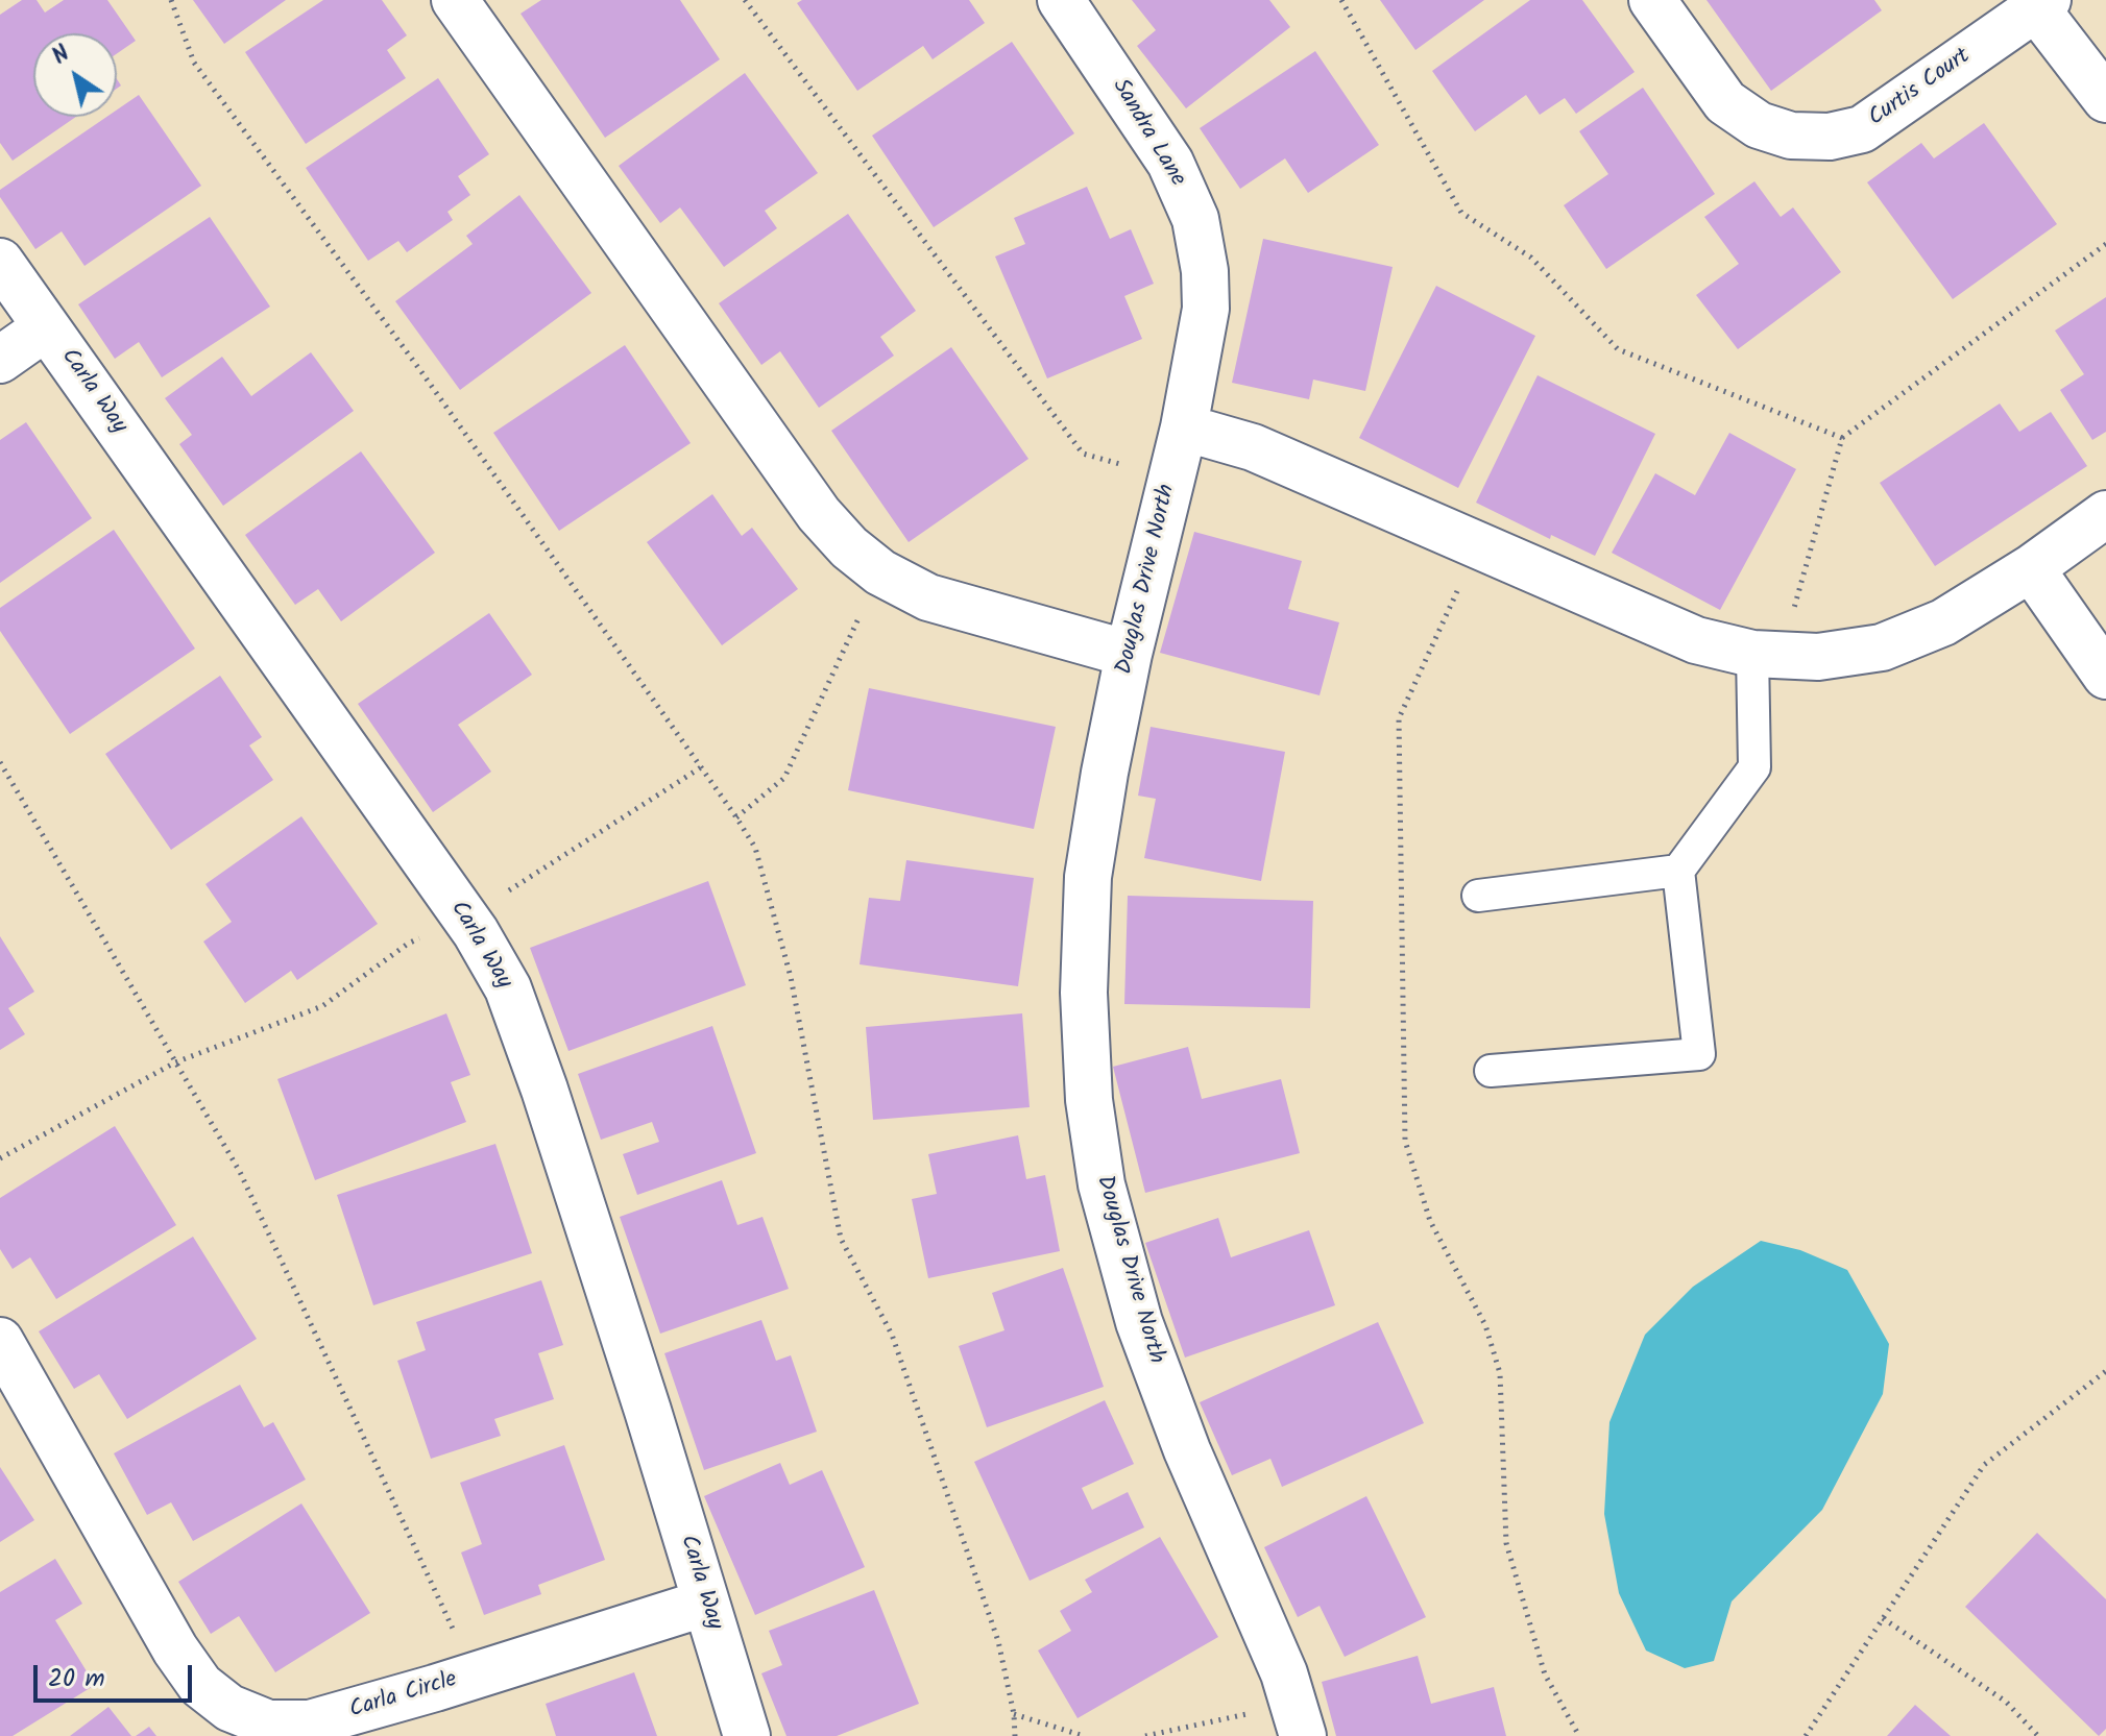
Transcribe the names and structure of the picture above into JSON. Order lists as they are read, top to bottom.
{
  "streets": {
    "street": [
      "Curtis Court",
      "Sandra Lane",
      "Carla Way",
      "Douglas Drive North",
      "Carla Circle"
    ]
  },
  "crossings": [
    ["Sandra Lane", "Douglas Drive North"],
    ["Carla Way", "Carla Circle"]
  ],
  "scale_bar": "20 m",
  "north": "top left"
}
